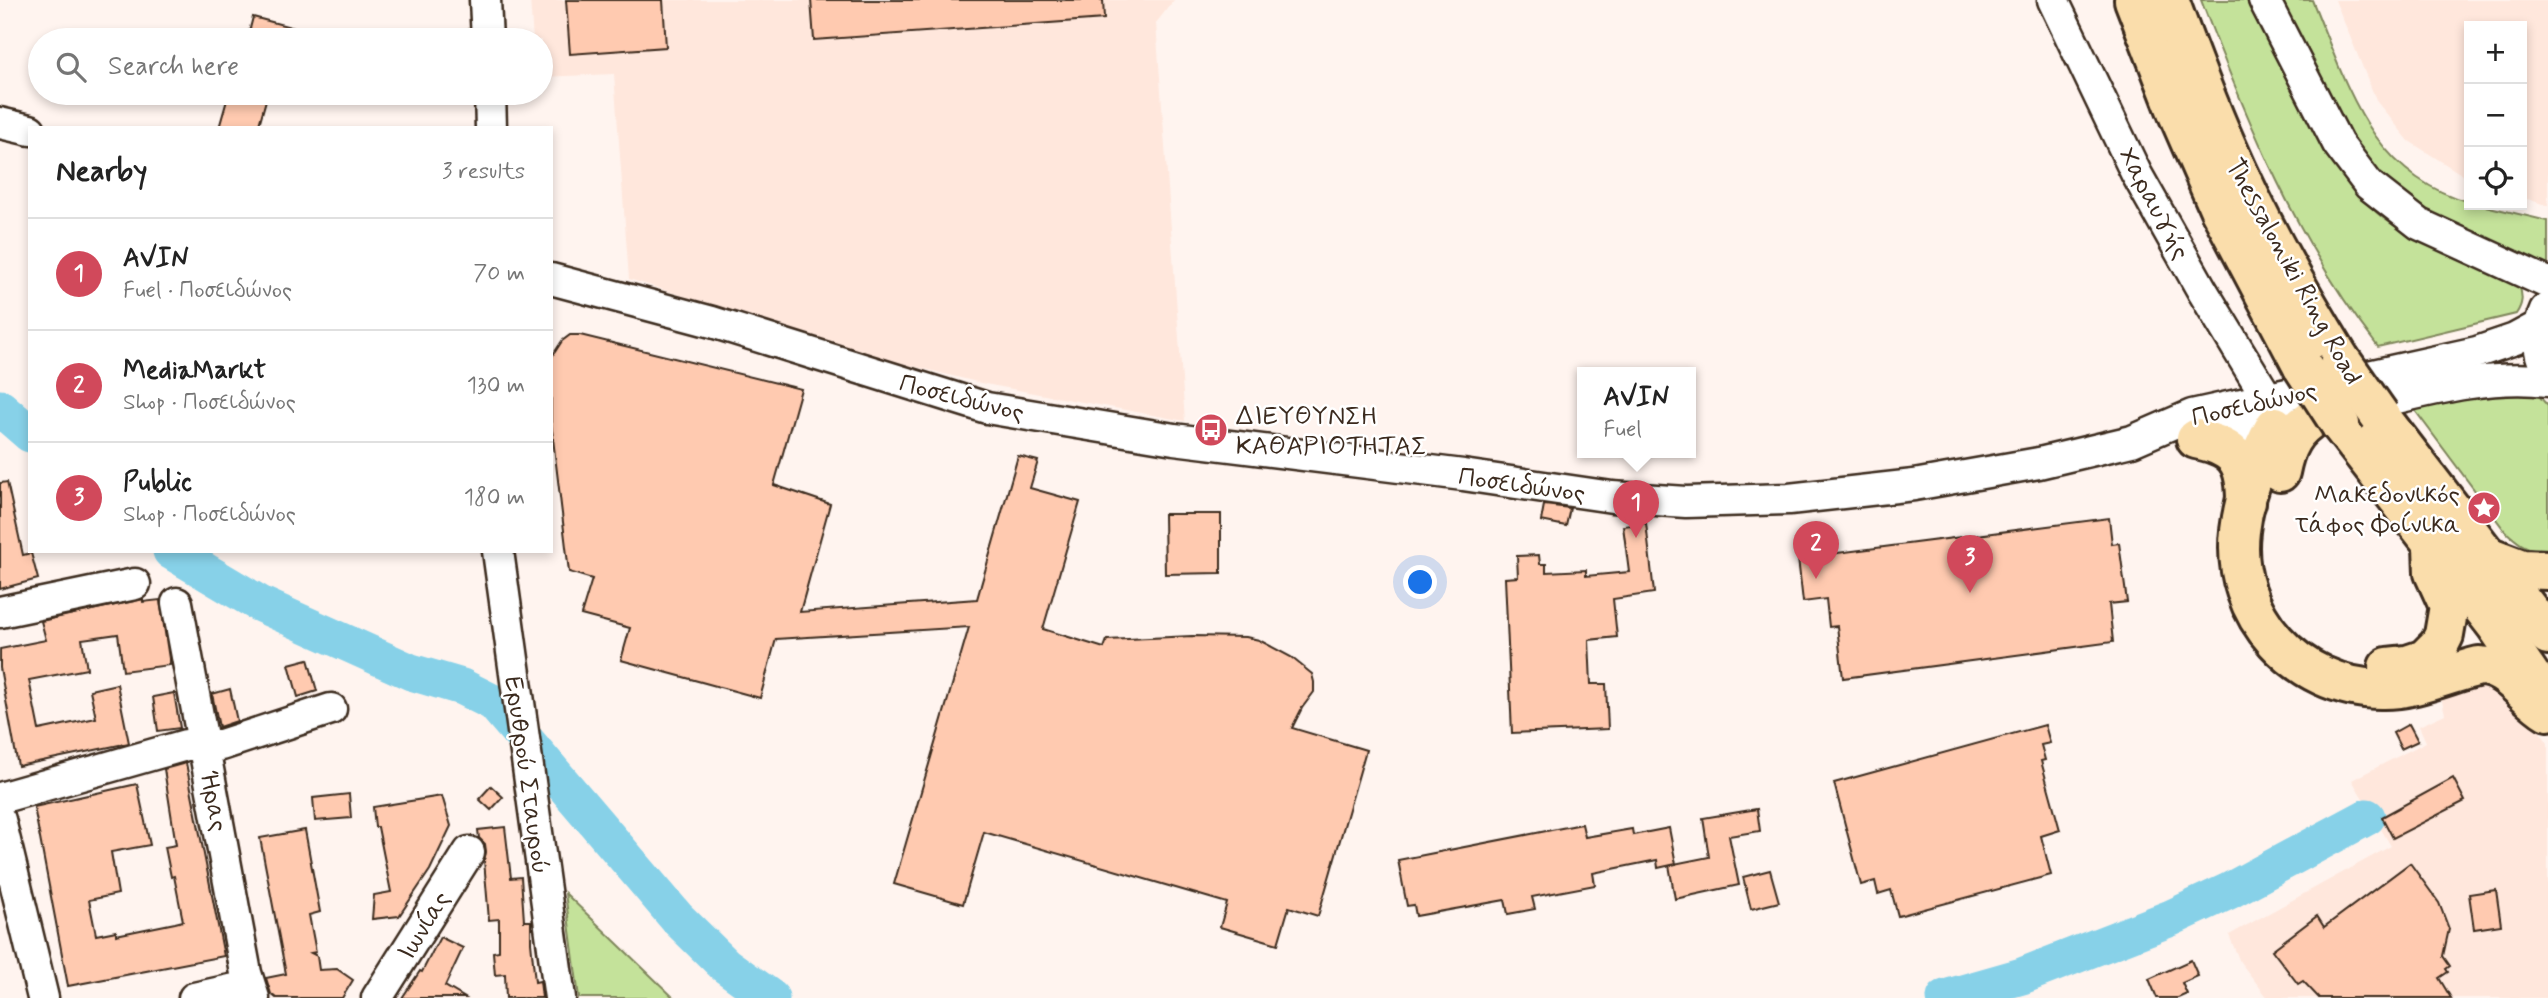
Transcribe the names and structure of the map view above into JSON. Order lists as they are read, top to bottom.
{
  "streets": {
    "highway": ["Thessaloniki Ring Road"],
    "street": [
      "Χαραυγής",
      "Ποσειδώνος",
      "Ερυθρού Σταυρού",
      "Ήρας",
      "Ιωνίας"
    ]
  },
  "crossings": [
    ["Χαραυγής", "Ποσειδώνος"],
    ["Thessaloniki Ring Road", "Ποσειδώνος"]
  ],
  "places": {
    "bus stop": ["ΔΙΕΥΘΥΝΣΗ ΚΑΘΑΡΙΟΤΗΤΑΣ"],
    "place": ["Μακεδονικός τάφος Φοίνικα"]
  },
  "page": {
    "map_buttons": ["+", "−"],
    "search": "Search here",
    "heading": ["Nearby", "3 results"],
    "list": [
      {
        "mark": "1",
        "name": "AVIN",
        "note": "Fuel · Ποσειδώνος",
        "value": "70 m"
      },
      {
        "mark": "2",
        "name": "MediaMarkt",
        "note": "Shop · Ποσειδώνος",
        "value": "130 m"
      },
      {
        "mark": "3",
        "name": "Public",
        "note": "Shop · Ποσειδώνος",
        "value": "180 m"
      }
    ],
    "popup": ["AVIN", "Fuel"],
    "pins": ["1", "2", "3"]
  }
}
